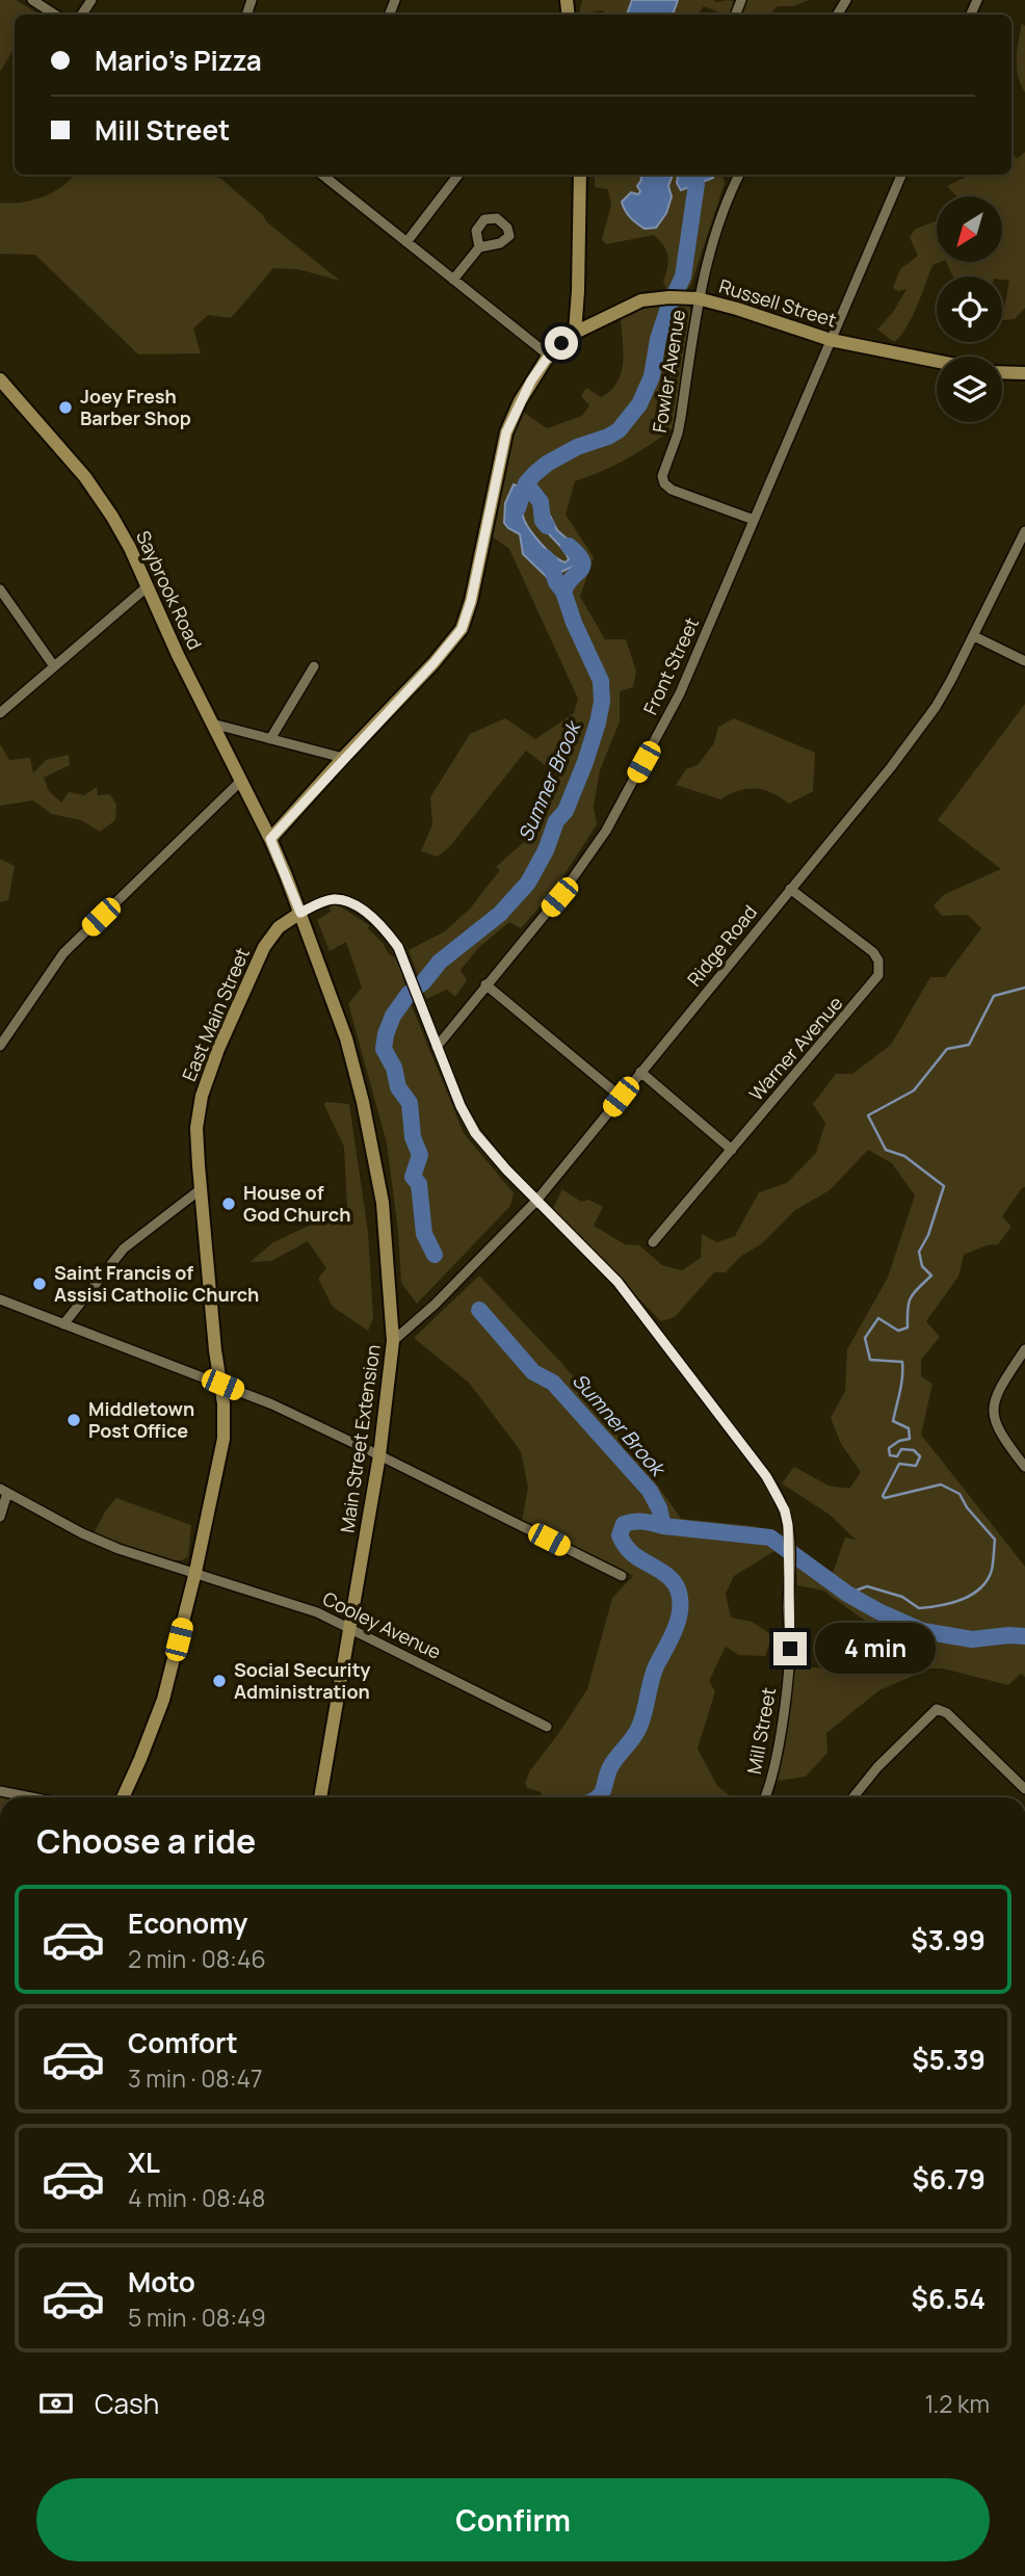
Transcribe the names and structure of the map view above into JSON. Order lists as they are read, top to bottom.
{
  "streets": {
    "main road": [
      "Russell Street",
      "Saybrook Road",
      "East Main Street",
      "Main Street Extension"
    ],
    "street": [
      "Fowler Avenue",
      "Front Street",
      "Ridge Road",
      "Warner Avenue",
      "Cooley Avenue",
      "Mill Street"
    ]
  },
  "crossings": [
    ["Russell Street", "Fowler Avenue"],
    ["Russell Street", "Front Street"],
    ["Fowler Avenue", "Front Street"],
    ["Front Street", "Mill Street"],
    ["Ridge Road", "Warner Avenue"],
    ["Ridge Road", "Main Street Extension"],
    ["Ridge Road", "Mill Street"],
    ["East Main Street", "Main Street Extension"],
    ["East Main Street", "Cooley Avenue"],
    ["East Main Street", "Mill Street"],
    ["Main Street Extension", "Cooley Avenue"],
    ["Main Street Extension", "Mill Street"]
  ],
  "water": ["Sumner Brook"],
  "places": [
    "Joey Fresh Barber Shop",
    "House of God Church",
    "Saint Francis of Assisi Catholic Church",
    "Middletown Post Office",
    "Social Security Administration"
  ],
  "north": "bottom left",
  "page": {
    "banner": ["Mario's Pizza", "Mill Street"],
    "bubble": "4 min",
    "heading": "Choose a ride",
    "list": [
      {
        "name": "Economy",
        "note": "2 min · 08:46",
        "value": "$3.99"
      },
      {
        "name": "Comfort",
        "note": "3 min · 08:47",
        "value": "$5.39"
      },
      {
        "name": "XL",
        "note": "4 min · 08:48",
        "value": "$6.79"
      },
      {
        "name": "Moto",
        "note": "5 min · 08:49",
        "value": "$6.54"
      }
    ],
    "pay": ["Cash", "1.2 km"],
    "buttons": "Confirm"
  }
}
